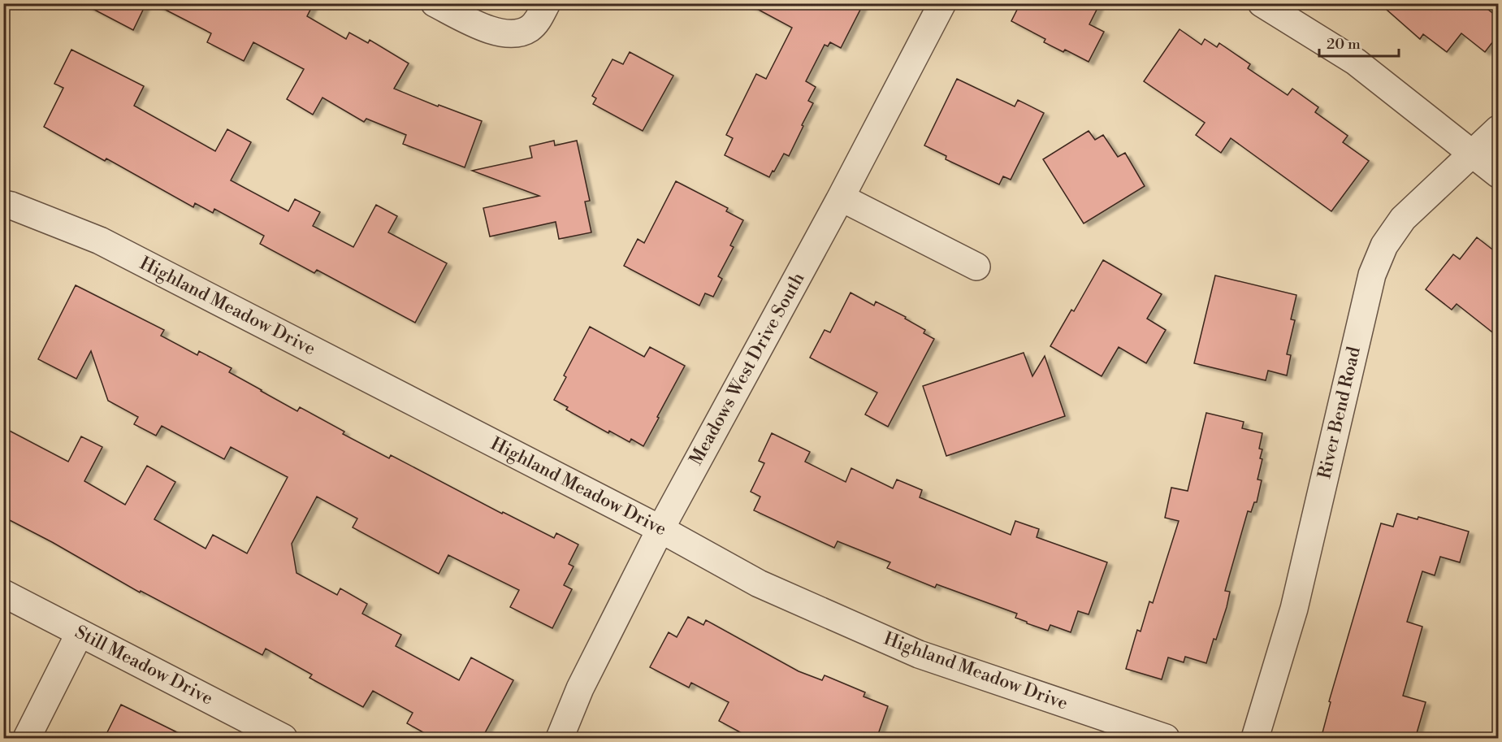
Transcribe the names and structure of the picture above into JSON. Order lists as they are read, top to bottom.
{
  "streets": {
    "street": [
      "Highland Meadow Drive",
      "Meadows West Drive South",
      "River Bend Road",
      "Still Meadow Drive"
    ]
  },
  "crossings": [
    ["Highland Meadow Drive", "Meadows West Drive South"]
  ],
  "scale_bar": "20 m"
}
